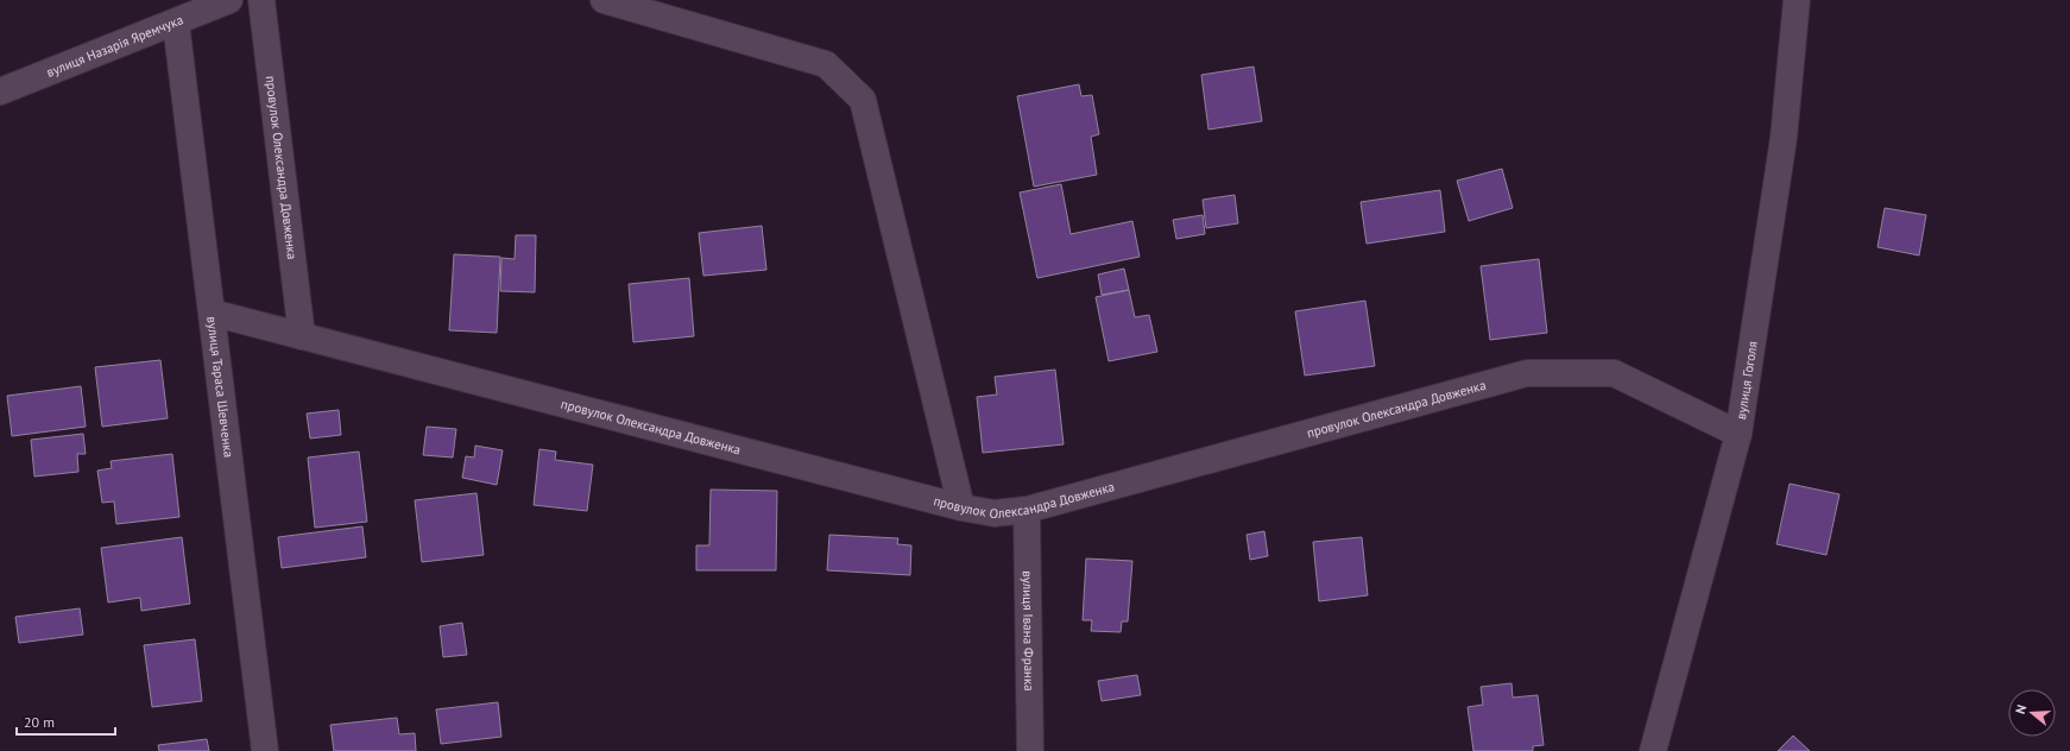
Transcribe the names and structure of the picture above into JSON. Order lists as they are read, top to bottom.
{
  "streets": {
    "street": [
      "вулиця Назарія Яремчука",
      "провулок Олександра Довженка",
      "вулиця Гоголя",
      "вулиця Тараса Шевченка",
      "вулиця Івана Франка"
    ]
  },
  "crossings": [
    ["вулиця Назарія Яремчука", "вулиця Тараса Шевченка"],
    ["провулок Олександра Довженка", "вулиця Гоголя"],
    ["провулок Олександра Довженка", "вулиця Тараса Шевченка"],
    ["провулок Олександра Довженка", "вулиця Івана Франка"]
  ],
  "scale_bar": "20 m",
  "north": "left"
}
